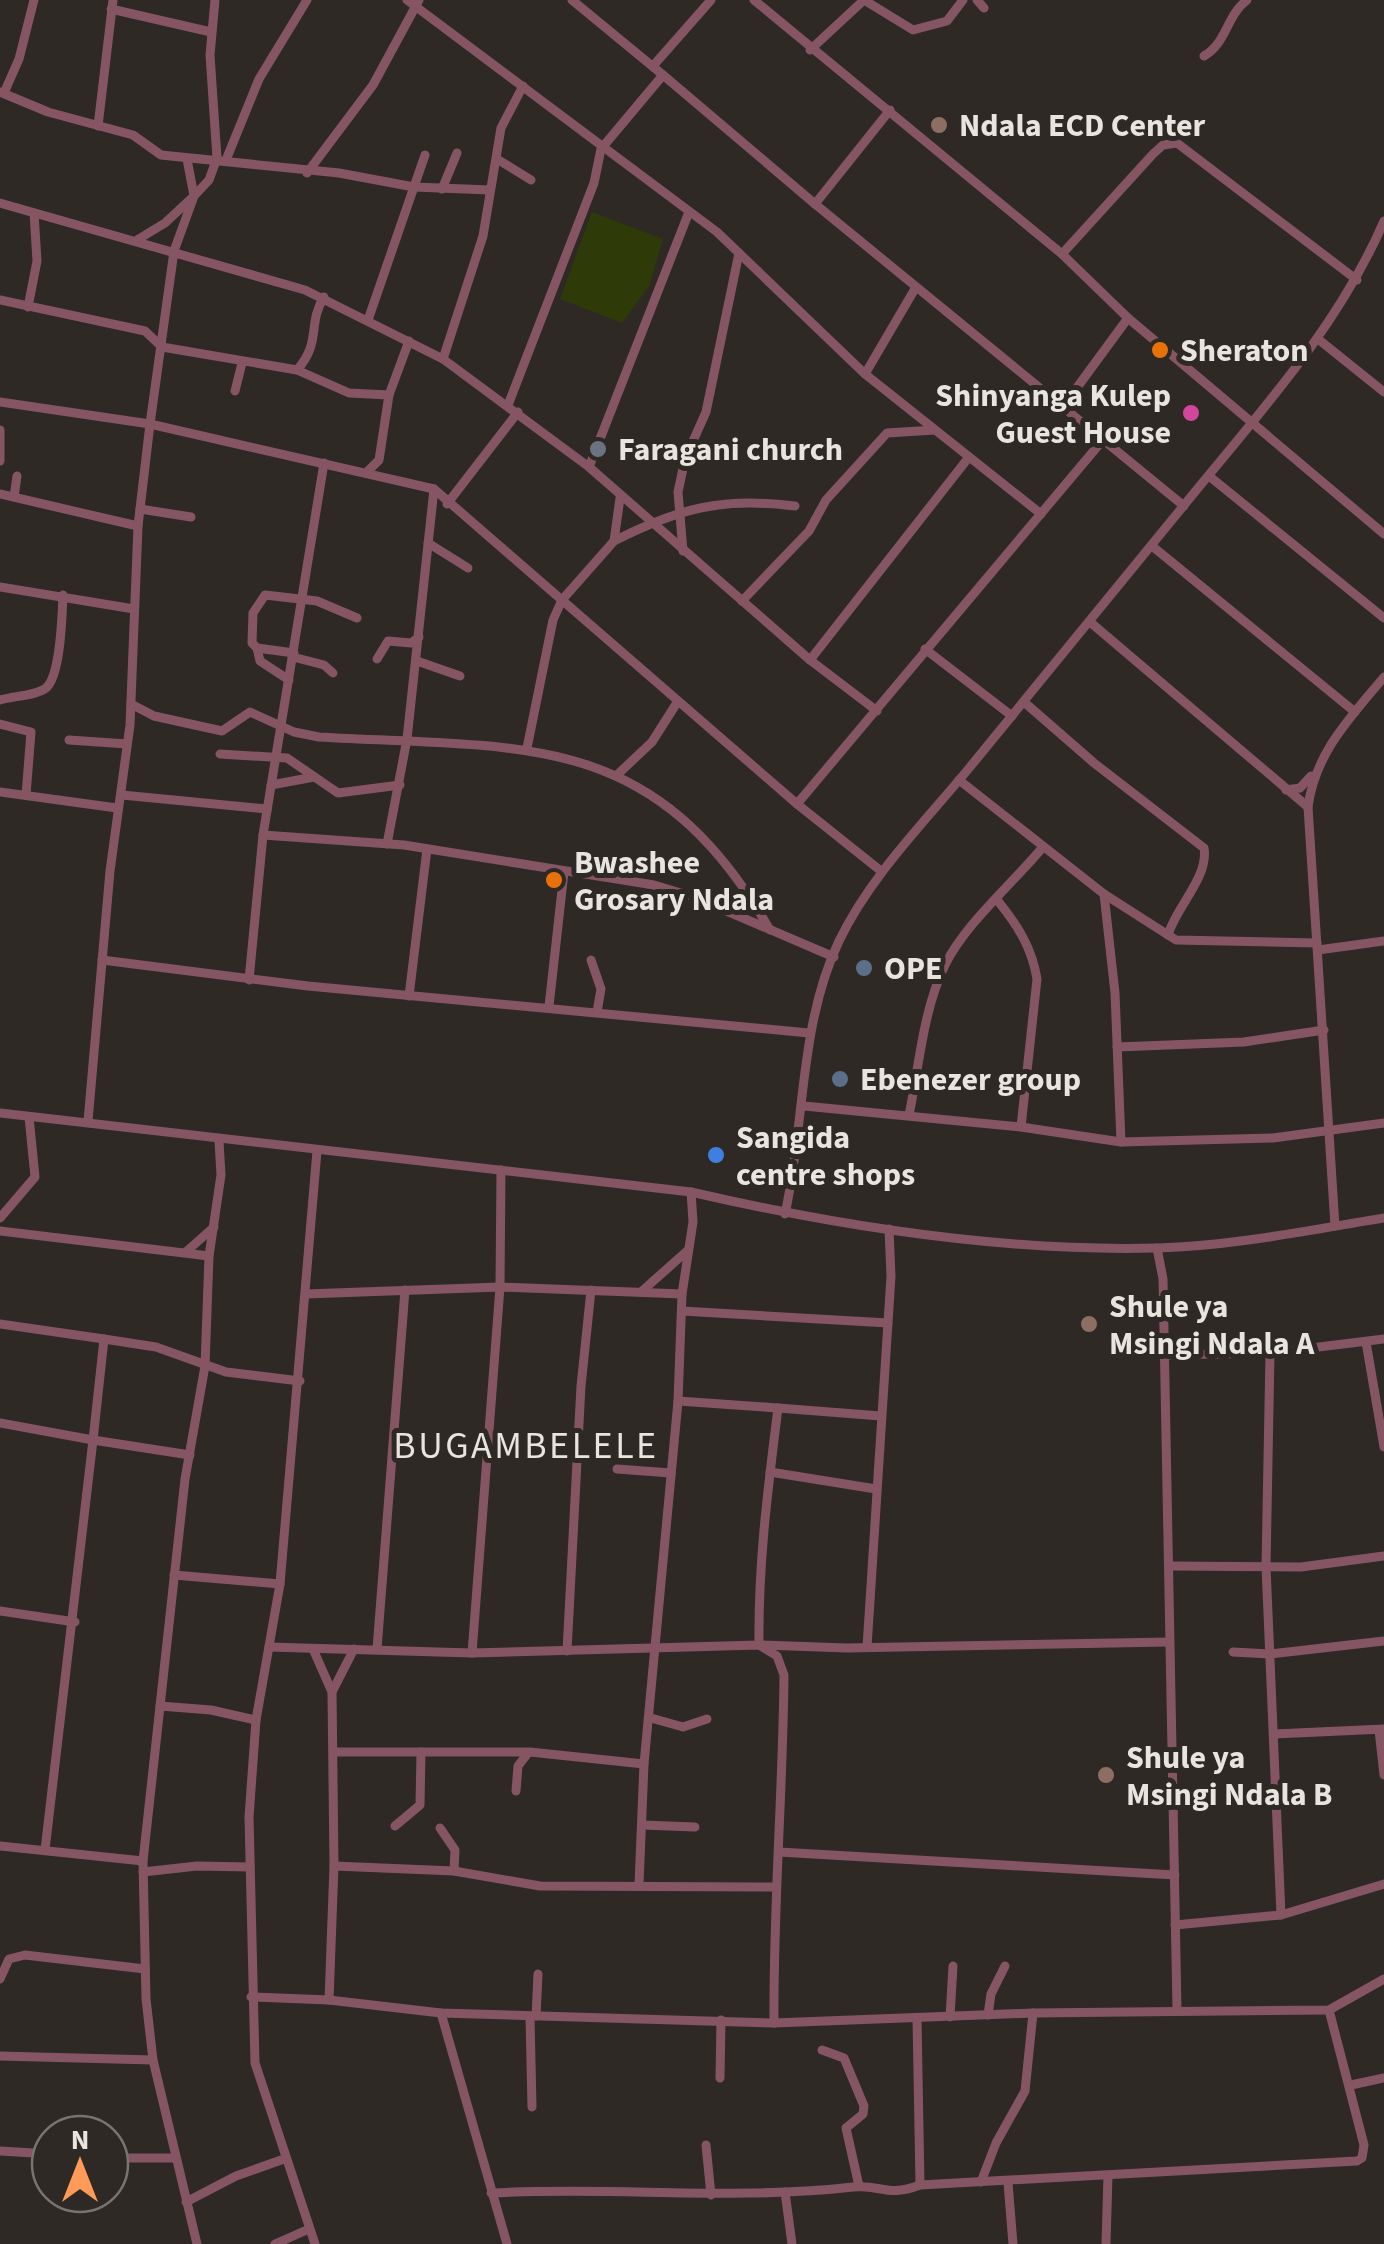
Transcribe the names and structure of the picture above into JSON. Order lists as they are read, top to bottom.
{
  "districts": ["BUGAMBELELE"],
  "places": [
    "Ndala ECD Center",
    "Sheraton",
    "Shinyanga Kulep Guest House",
    "Faragani church",
    "Bwashee Grosary Ndala",
    "OPE",
    "Ebenezer group",
    "Sangida centre shops",
    "Shule ya Msingi Ndala A",
    "Shule ya Msingi Ndala B"
  ],
  "north": "top"
}
